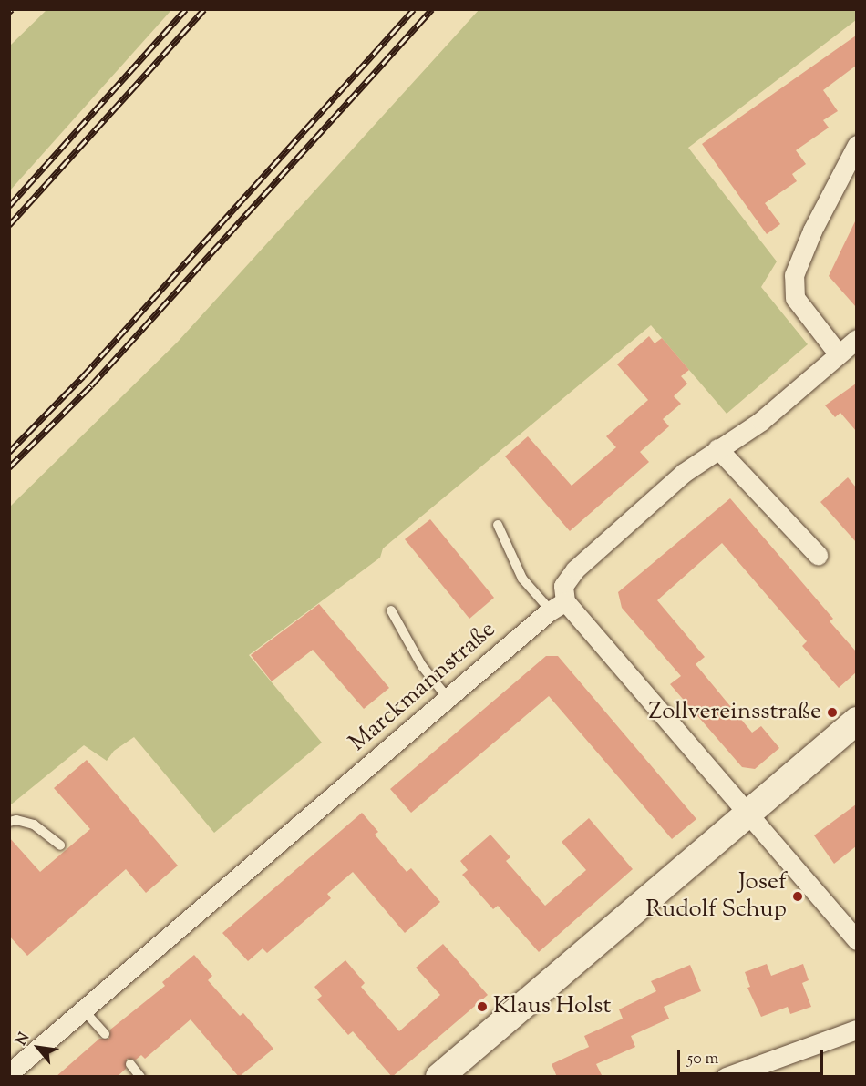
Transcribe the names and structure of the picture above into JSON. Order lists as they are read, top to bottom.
{
  "streets": {
    "street": ["Marckmannstraße"]
  },
  "places": ["Zollvereinsstraße", "Josef Rudolf Schup", "Klaus Holst"],
  "scale_bar": "50 m",
  "north": "top left"
}
